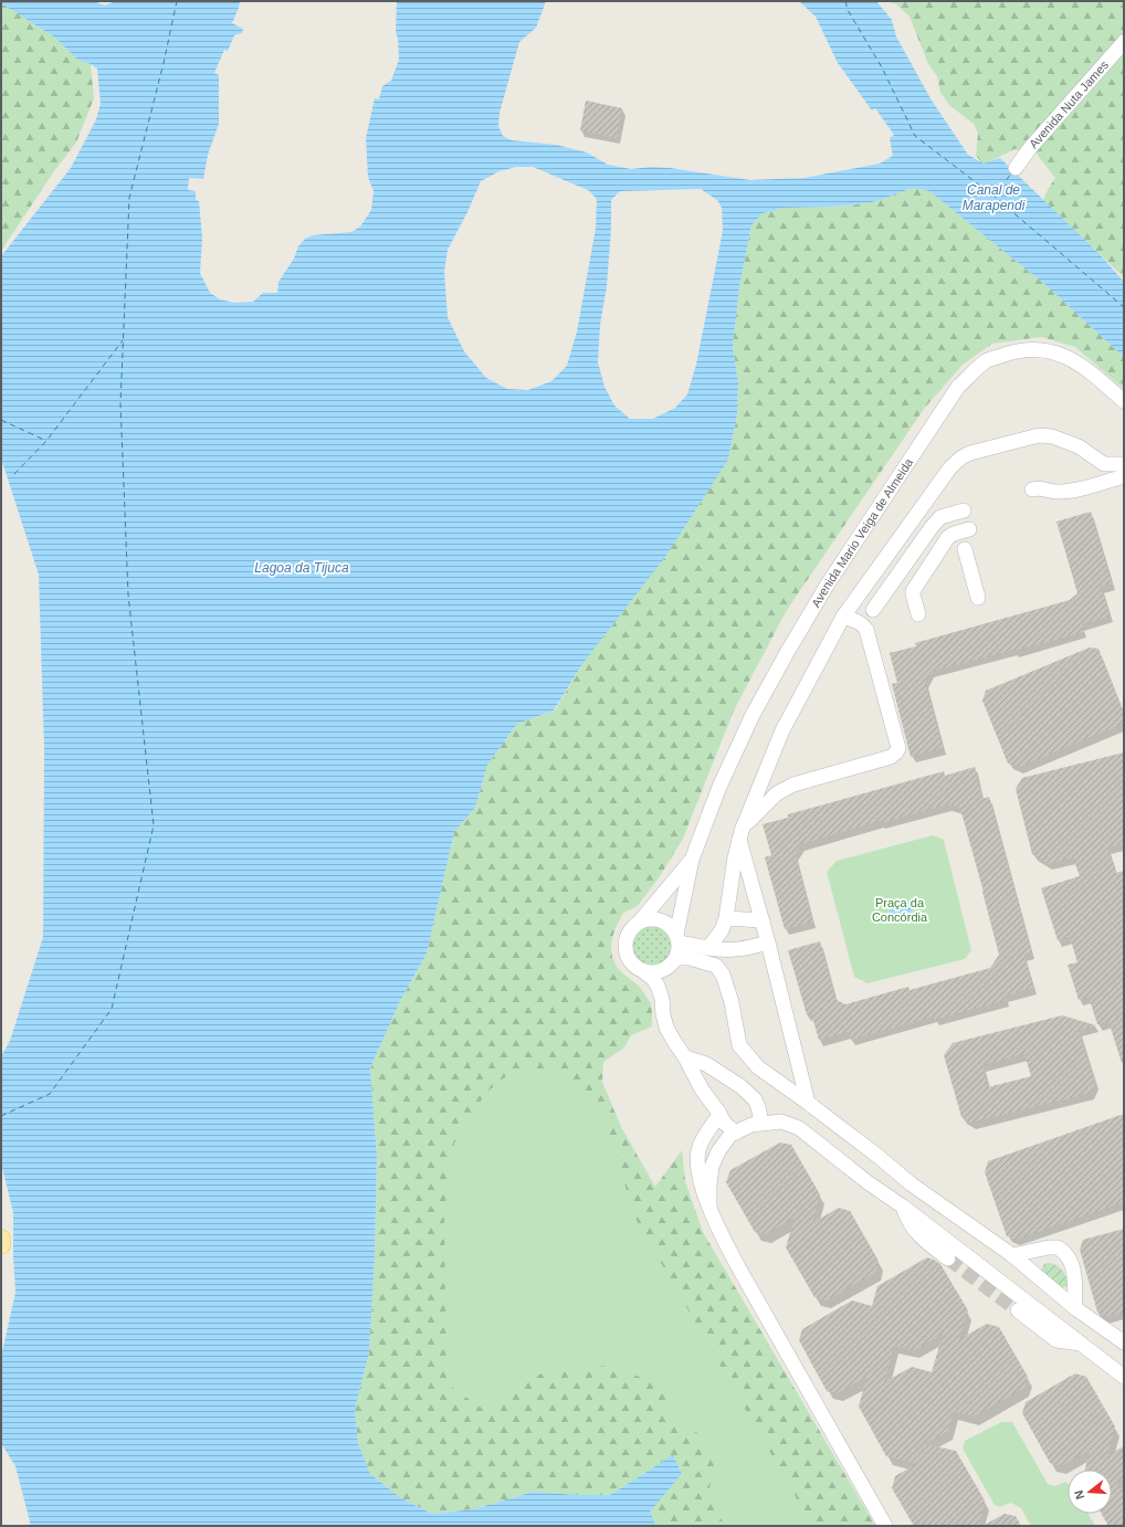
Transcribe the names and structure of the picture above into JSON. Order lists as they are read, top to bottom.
{
  "streets": {
    "street": ["Avenida Nuta James", "Avenida Mario Veiga de Almeida"]
  },
  "water": ["Canal de Marapendi", "Lagoa da Tijuca"],
  "parks": ["Praça da Concórdia"],
  "north": "left"
}
